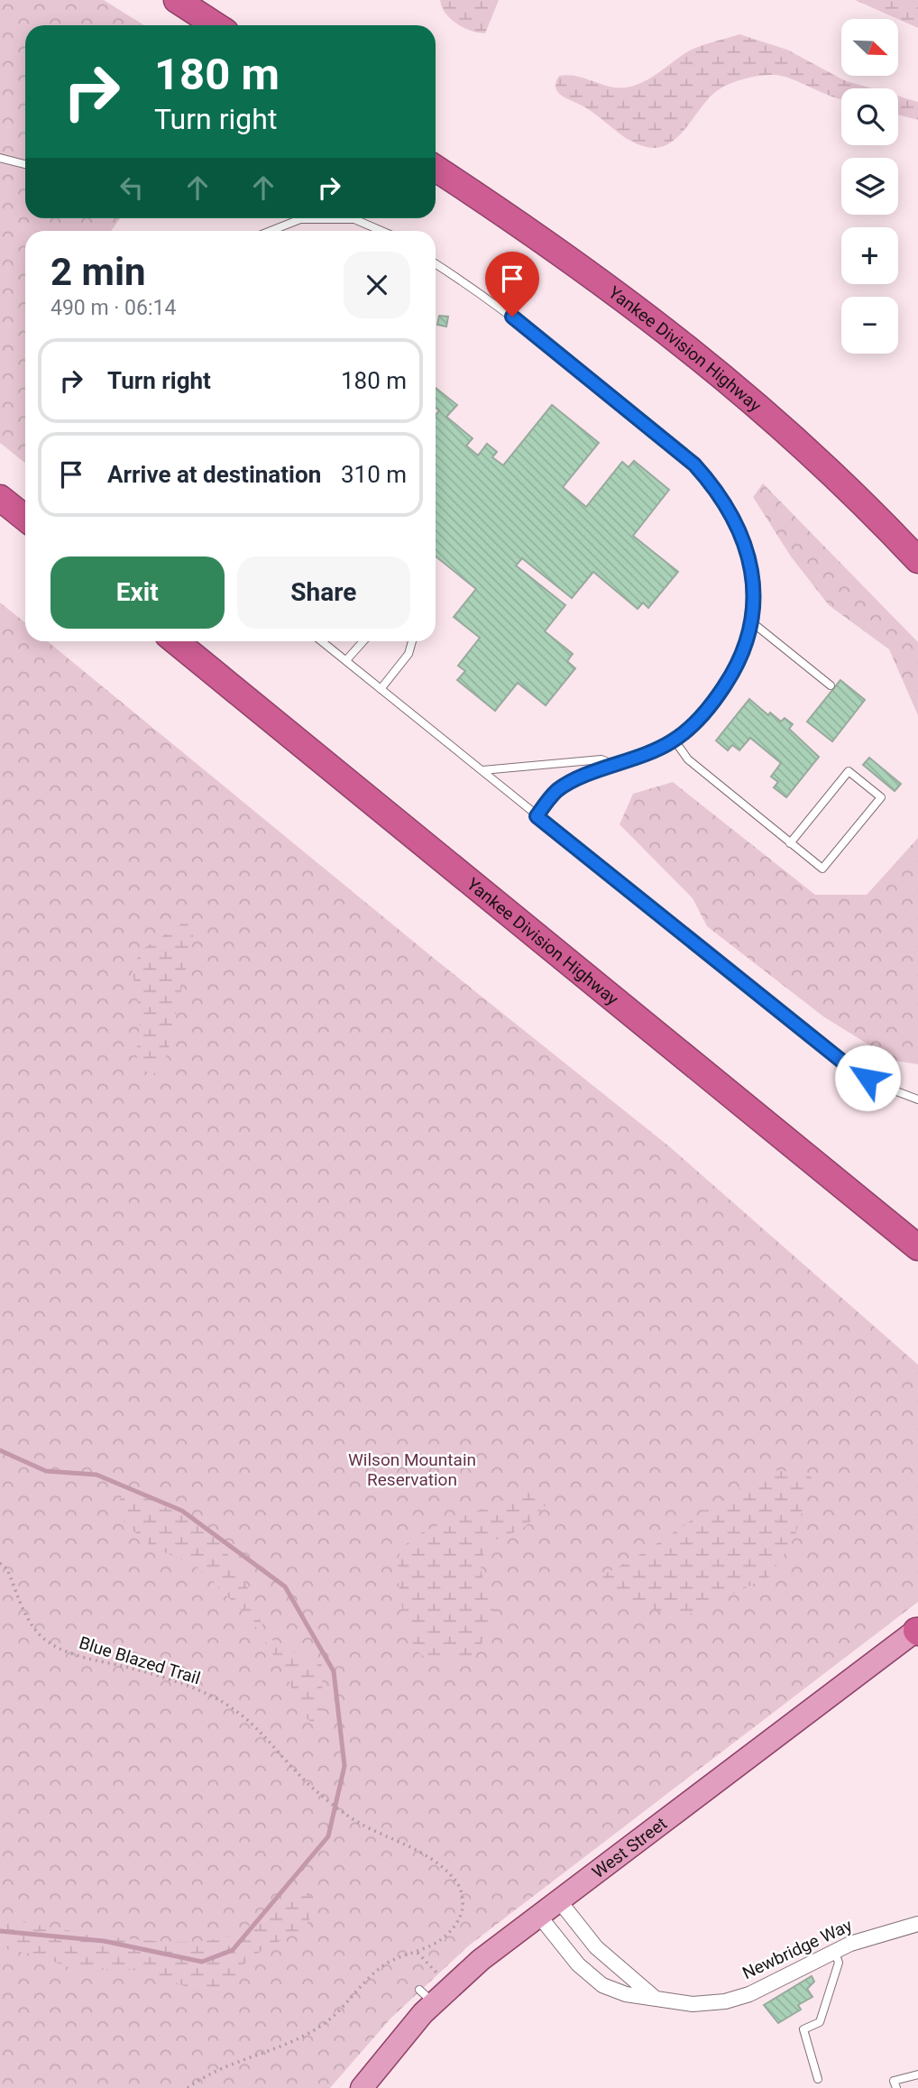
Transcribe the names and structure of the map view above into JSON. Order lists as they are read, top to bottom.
{
  "streets": {
    "highway": ["Yankee Division Highway"],
    "main road": ["West Street"],
    "street": ["Newbridge Way"],
    "path": ["Blue Blazed Trail"]
  },
  "crossings": [
    ["West Street", "Newbridge Way"]
  ],
  "parks": ["Wilson Mountain Reservation"],
  "north": "bottom right",
  "page": {
    "map_buttons": ["+", "−"],
    "turn": ["180 m", "Turn right"],
    "heading": ["2 min", "490 m · 06:14"],
    "list": [
      {
        "name": "Turn right",
        "value": "180 m"
      },
      {
        "name": "Arrive at destination",
        "value": "310 m"
      }
    ],
    "buttons": ["Exit", "Share"]
  }
}
